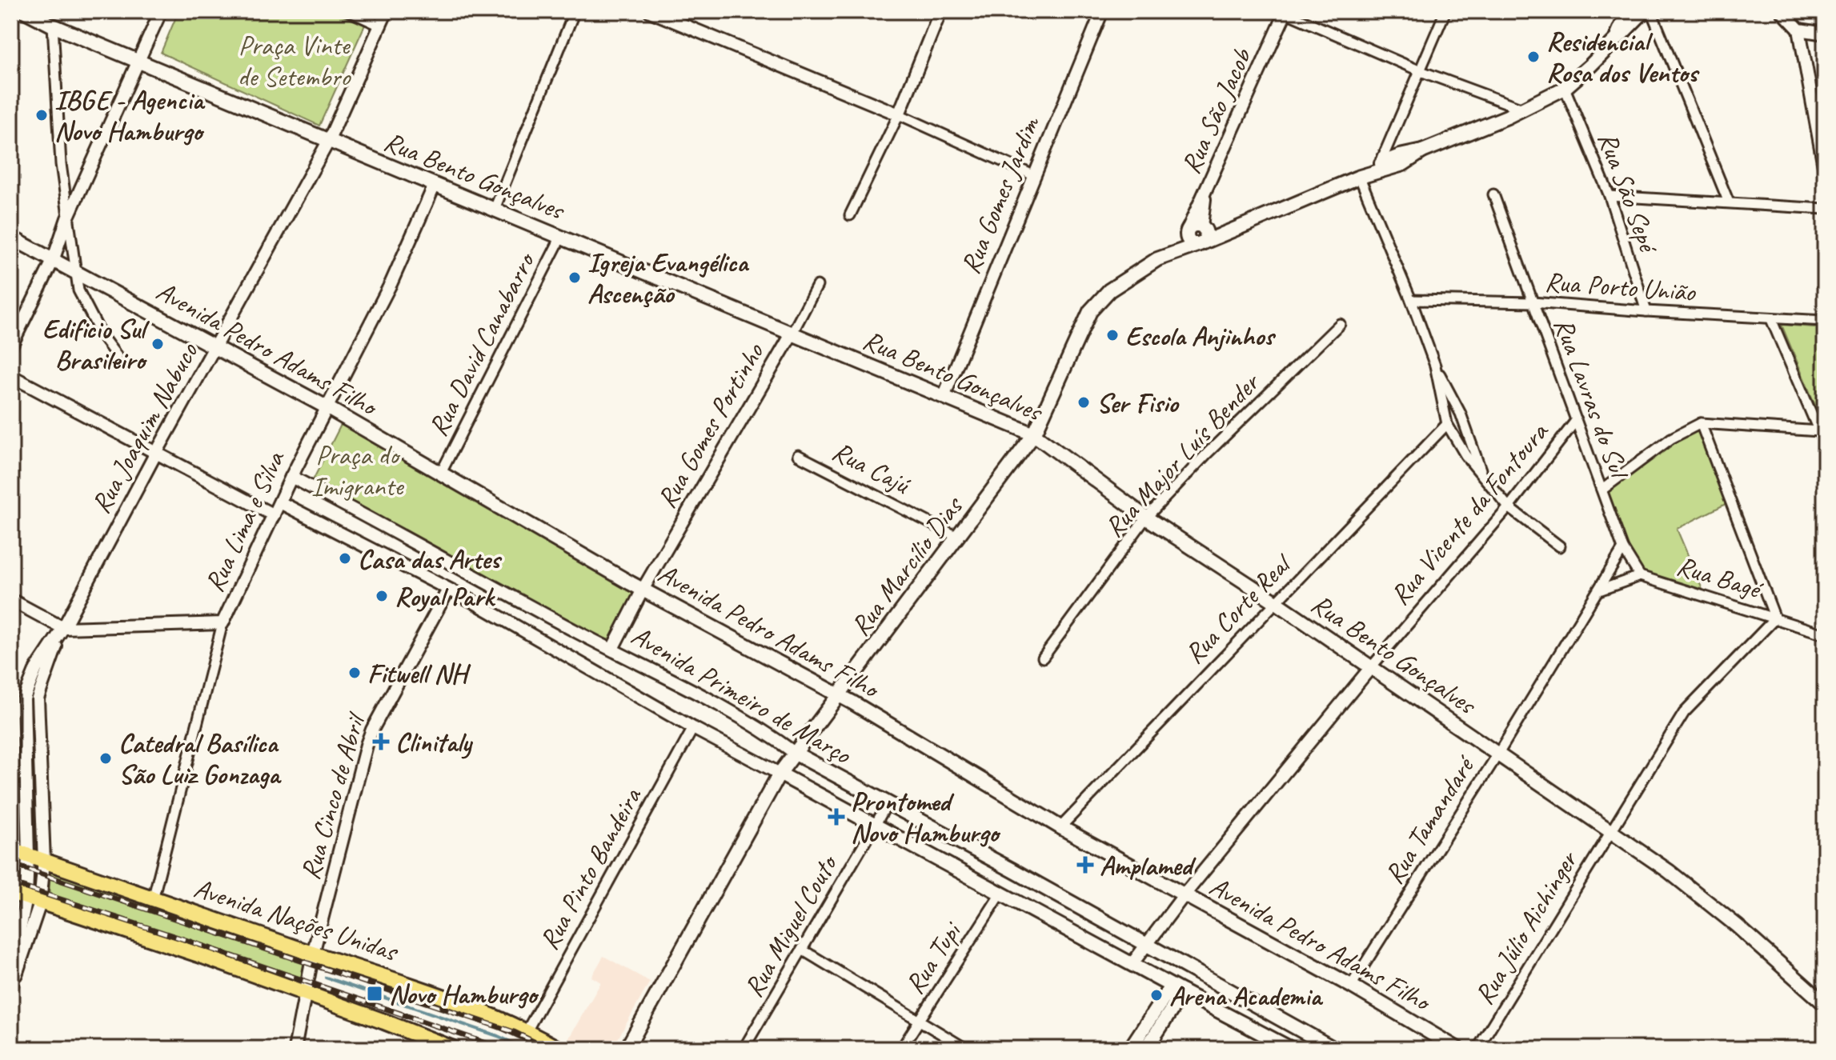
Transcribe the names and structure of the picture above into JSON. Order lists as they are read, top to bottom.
{
  "streets": {
    "main road": [
      "Rua Bento Gonçalves",
      "Avenida Pedro Adams Filho",
      "Rua Marcílio Dias",
      "Avenida Primeiro de Março",
      "Avenida Nações Unidas"
    ],
    "street": [
      "Rua São Jacob",
      "Rua São Sepé",
      "Rua Gomes Jardim",
      "Rua Porto União",
      "Rua David Canabarro",
      "Rua Lavras do Sul",
      "Rua Gomes Portinho",
      "Rua Joaquim Nabuco",
      "Rua Major Luís Bender",
      "Rua Cajú",
      "Rua Vicente da Fontoura",
      "Rua Lima e Silva",
      "Rua Bagé",
      "Rua Corte Real",
      "Rua Cinco de Abril",
      "Rua Tamandaré",
      "Rua Pinto Bandeira",
      "Rua Miguel Couto",
      "Rua Júlio Aichinger",
      "Rua Tupi"
    ]
  },
  "crossings": [
    ["Rua São Jacob", "Rua Marcílio Dias"],
    ["Rua Bento Gonçalves", "Rua Gomes Jardim"],
    ["Rua Bento Gonçalves", "Rua David Canabarro"],
    ["Rua Bento Gonçalves", "Rua Gomes Portinho"],
    ["Rua Bento Gonçalves", "Rua Joaquim Nabuco"],
    ["Rua Bento Gonçalves", "Rua Major Luís Bender"],
    ["Rua Bento Gonçalves", "Rua Vicente da Fontoura"],
    ["Rua Bento Gonçalves", "Rua Lima e Silva"],
    ["Rua Bento Gonçalves", "Rua Marcílio Dias"],
    ["Rua Bento Gonçalves", "Rua Corte Real"],
    ["Rua Bento Gonçalves", "Rua Tamandaré"],
    ["Rua Bento Gonçalves", "Rua Júlio Aichinger"],
    ["Rua São Sepé", "Rua Porto União"],
    ["Rua São Sepé", "Rua Marcílio Dias"],
    ["Rua Porto União", "Rua Lavras do Sul"],
    ["Rua David Canabarro", "Avenida Pedro Adams Filho"],
    ["Avenida Pedro Adams Filho", "Rua Gomes Portinho"],
    ["Avenida Pedro Adams Filho", "Rua Joaquim Nabuco"],
    ["Avenida Pedro Adams Filho", "Rua Vicente da Fontoura"],
    ["Avenida Pedro Adams Filho", "Rua Lima e Silva"],
    ["Avenida Pedro Adams Filho", "Rua Marcílio Dias"],
    ["Avenida Pedro Adams Filho", "Rua Corte Real"],
    ["Avenida Pedro Adams Filho", "Rua Tamandaré"],
    ["Rua Lavras do Sul", "Rua Vicente da Fontoura"],
    ["Rua Lavras do Sul", "Rua Bagé"],
    ["Rua Lavras do Sul", "Rua Tamandaré"],
    ["Rua Gomes Portinho", "Avenida Primeiro de Março"],
    ["Rua Joaquim Nabuco", "Avenida Nações Unidas"],
    ["Rua Cajú", "Rua Marcílio Dias"],
    ["Rua Vicente da Fontoura", "Avenida Primeiro de Março"],
    ["Rua Lima e Silva", "Avenida Primeiro de Março"],
    ["Rua Lima e Silva", "Avenida Nações Unidas"],
    ["Rua Marcílio Dias", "Avenida Primeiro de Março"],
    ["Rua Bagé", "Rua Tamandaré"],
    ["Rua Bagé", "Rua Júlio Aichinger"],
    ["Avenida Primeiro de Março", "Rua Cinco de Abril"],
    ["Avenida Primeiro de Março", "Rua Pinto Bandeira"],
    ["Avenida Primeiro de Março", "Rua Miguel Couto"],
    ["Avenida Primeiro de Março", "Rua Tupi"],
    ["Rua Cinco de Abril", "Avenida Nações Unidas"],
    ["Rua Pinto Bandeira", "Avenida Nações Unidas"]
  ],
  "parks": ["Praça Vinte de Setembro", "Praça do Imigrante"],
  "places": {
    "other": [
      "Residencial Rosa dos Ventos",
      "IBGE - Agencia Novo Hamburgo",
      "Igreja Evangélica Ascenção",
      "Escola Anjinhos",
      "Edificio Sul Brasileiro",
      "Ser Fisio",
      "Casa das Artes",
      "Royal Park",
      "Fitwell NH",
      "Catedral Basílica São Luiz Gonzaga",
      "Arena Academia"
    ],
    "health": ["Clinitaly", "Prontomed Novo Hamburgo", "Amplamed"],
    "transit": ["Novo Hamburgo"]
  }
}
